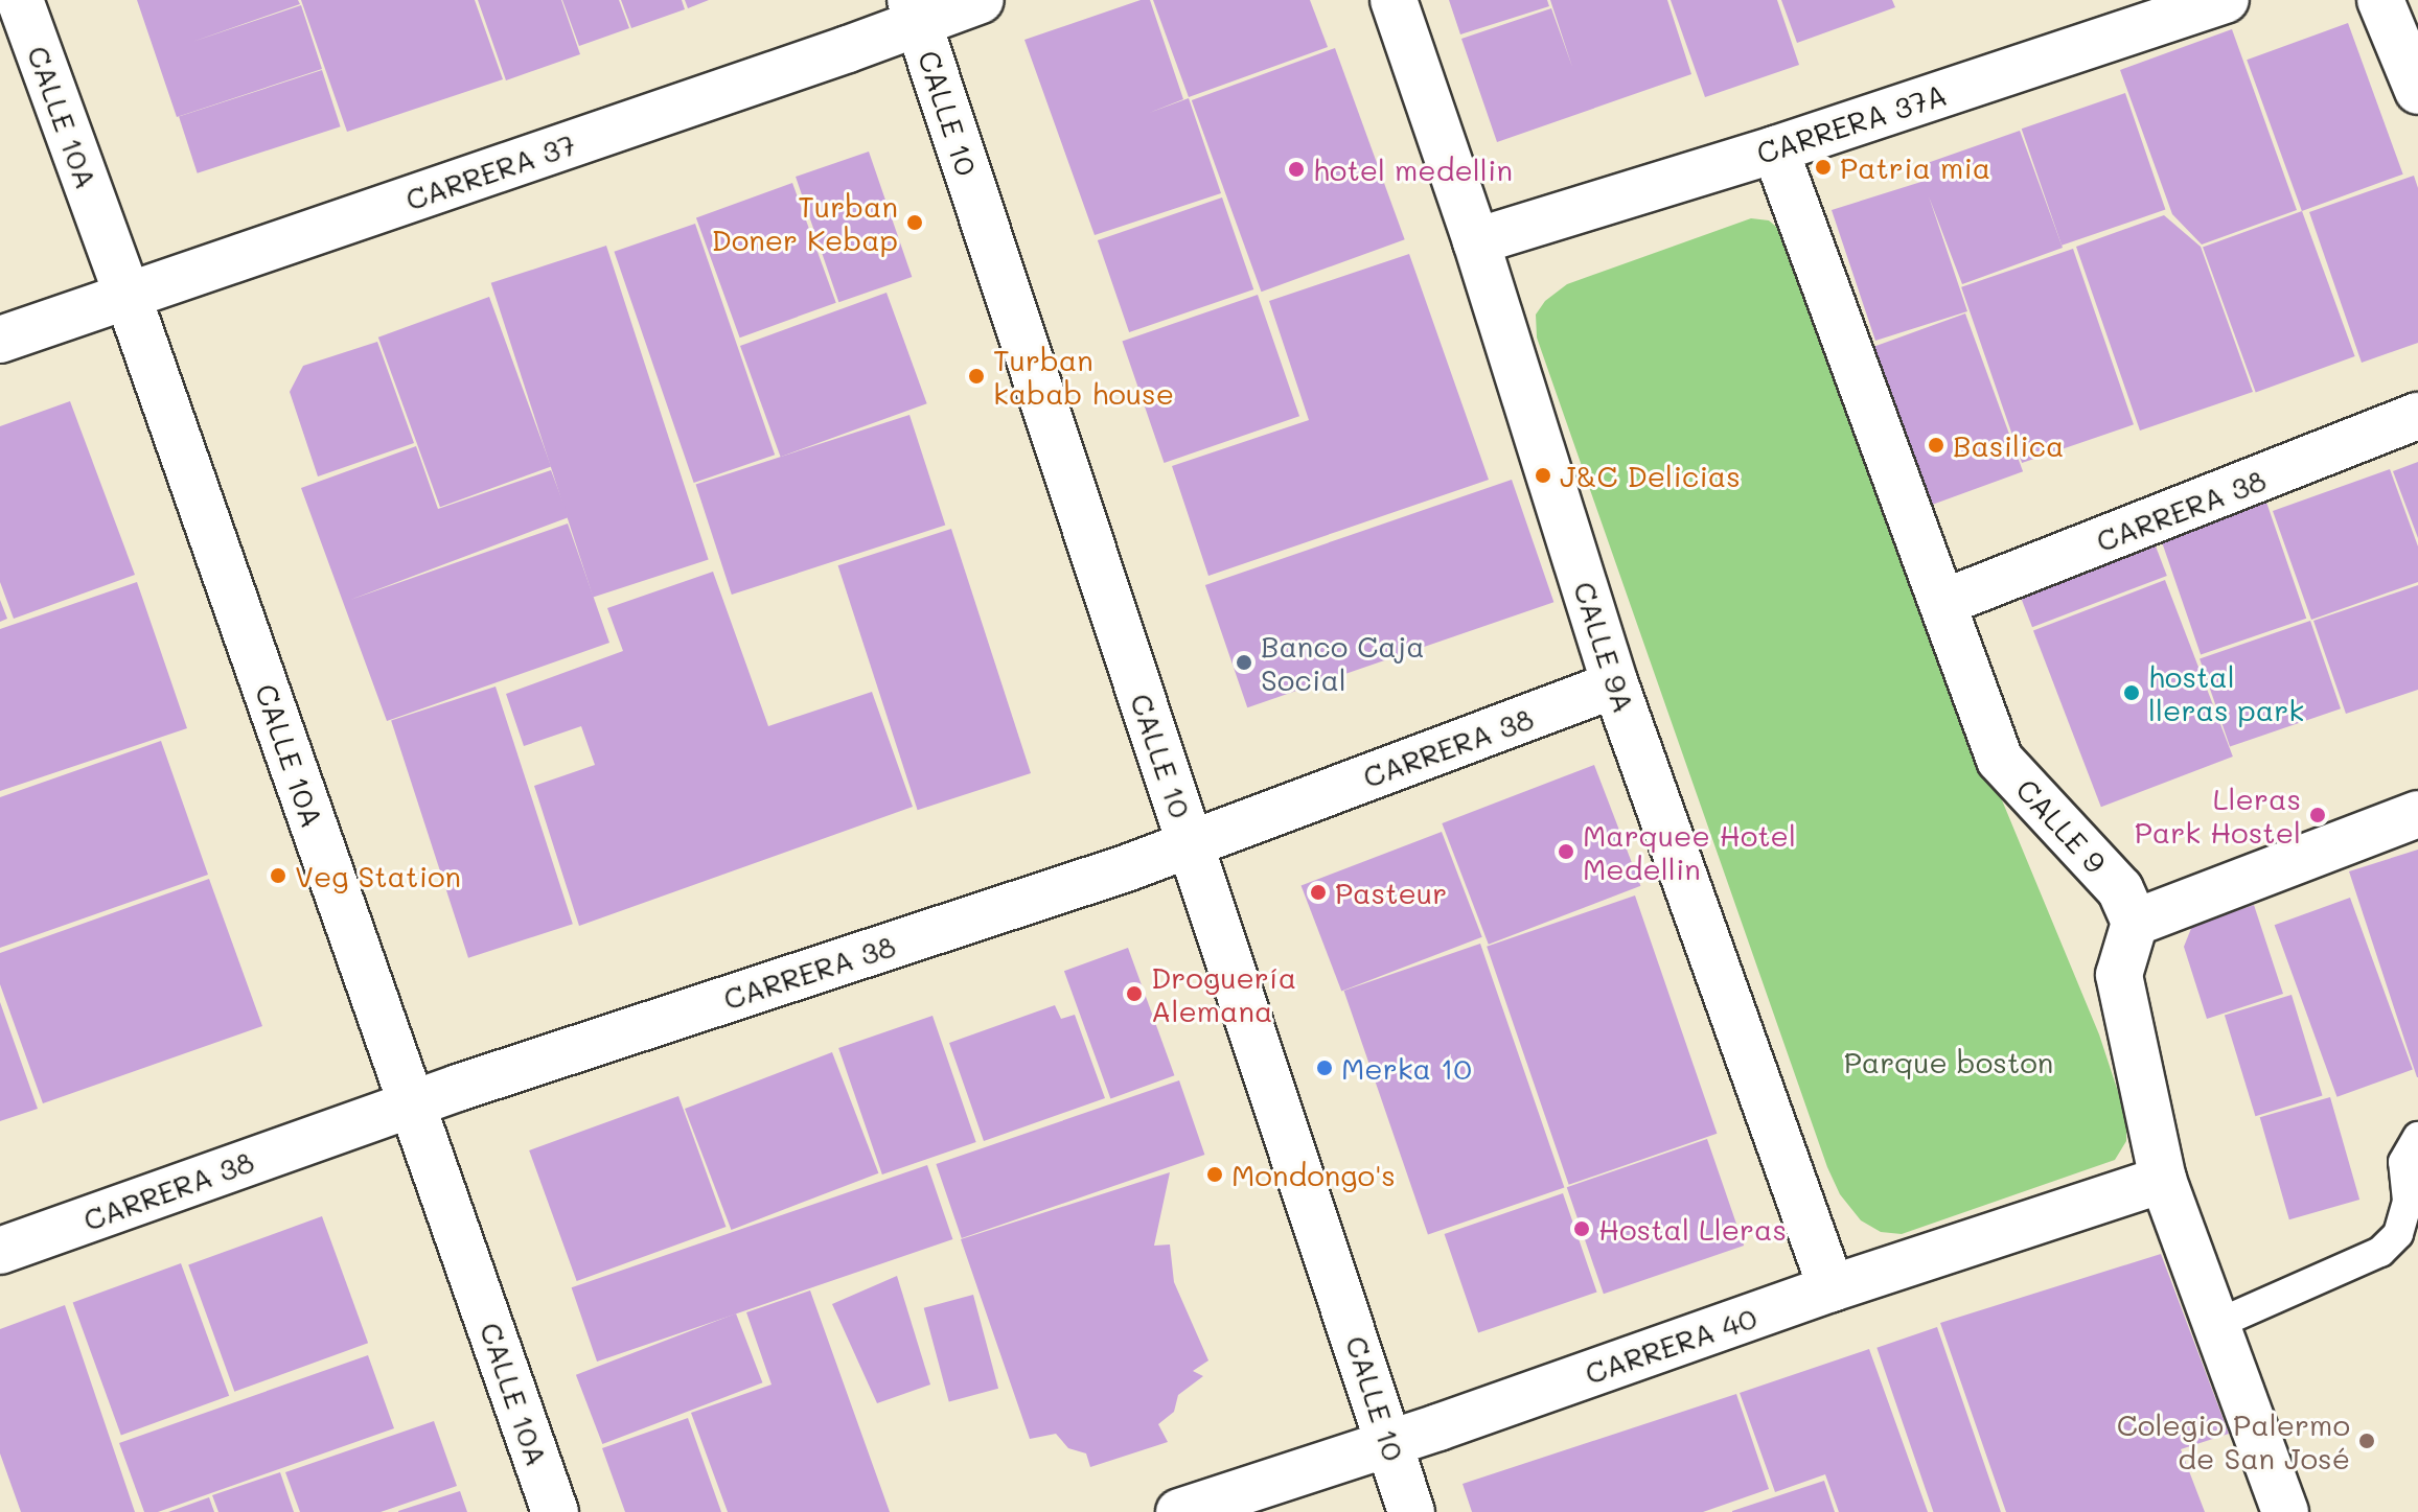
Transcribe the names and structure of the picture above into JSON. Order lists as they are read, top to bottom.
{
  "streets": {
    "street": [
      "CALLE 10",
      "CALLE 10A",
      "CARRERA 37A",
      "CARRERA 37",
      "CARRERA 38",
      "CALLE 9A",
      "CALLE 9",
      "CARRERA 40"
    ]
  },
  "crossings": [
    ["CALLE 10", "CARRERA 37"],
    ["CALLE 10", "CARRERA 38"],
    ["CALLE 10", "CARRERA 40"],
    ["CALLE 10A", "CARRERA 37"],
    ["CALLE 10A", "CARRERA 38"],
    ["CARRERA 37A", "CALLE 9A"],
    ["CARRERA 37A", "CALLE 9"],
    ["CARRERA 38", "CALLE 9A"],
    ["CARRERA 38", "CALLE 9"],
    ["CALLE 9A", "CARRERA 40"]
  ],
  "parks": ["Parque boston"],
  "places": [
    "Patria mia",
    "hotel medellin",
    "Turban Doner Kebap",
    "Turban kabab house",
    "Basilica",
    "J&C Delicias",
    "Banco Caja Social",
    "hostal lleras park",
    "Lleras Park Hostel",
    "Marquee Hotel Medellin",
    "Veg Station",
    "Pasteur",
    "Droguería Alemana",
    "Merka 10",
    "Mondongo's",
    "Hostal Lleras",
    "Colegio Palermo de San José"
  ]
}
